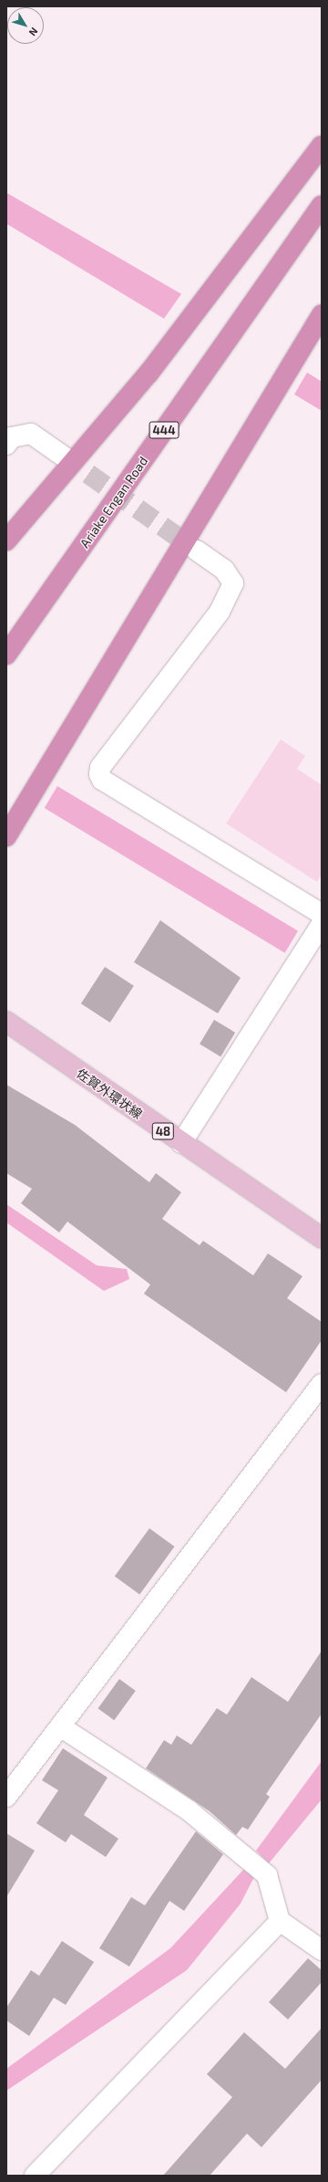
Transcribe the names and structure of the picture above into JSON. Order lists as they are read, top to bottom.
{
  "streets": {
    "highway": ["444", "Ariake Engan Road"],
    "main road": ["佐賀外環状線", "48"]
  },
  "north": "bottom right"
}
